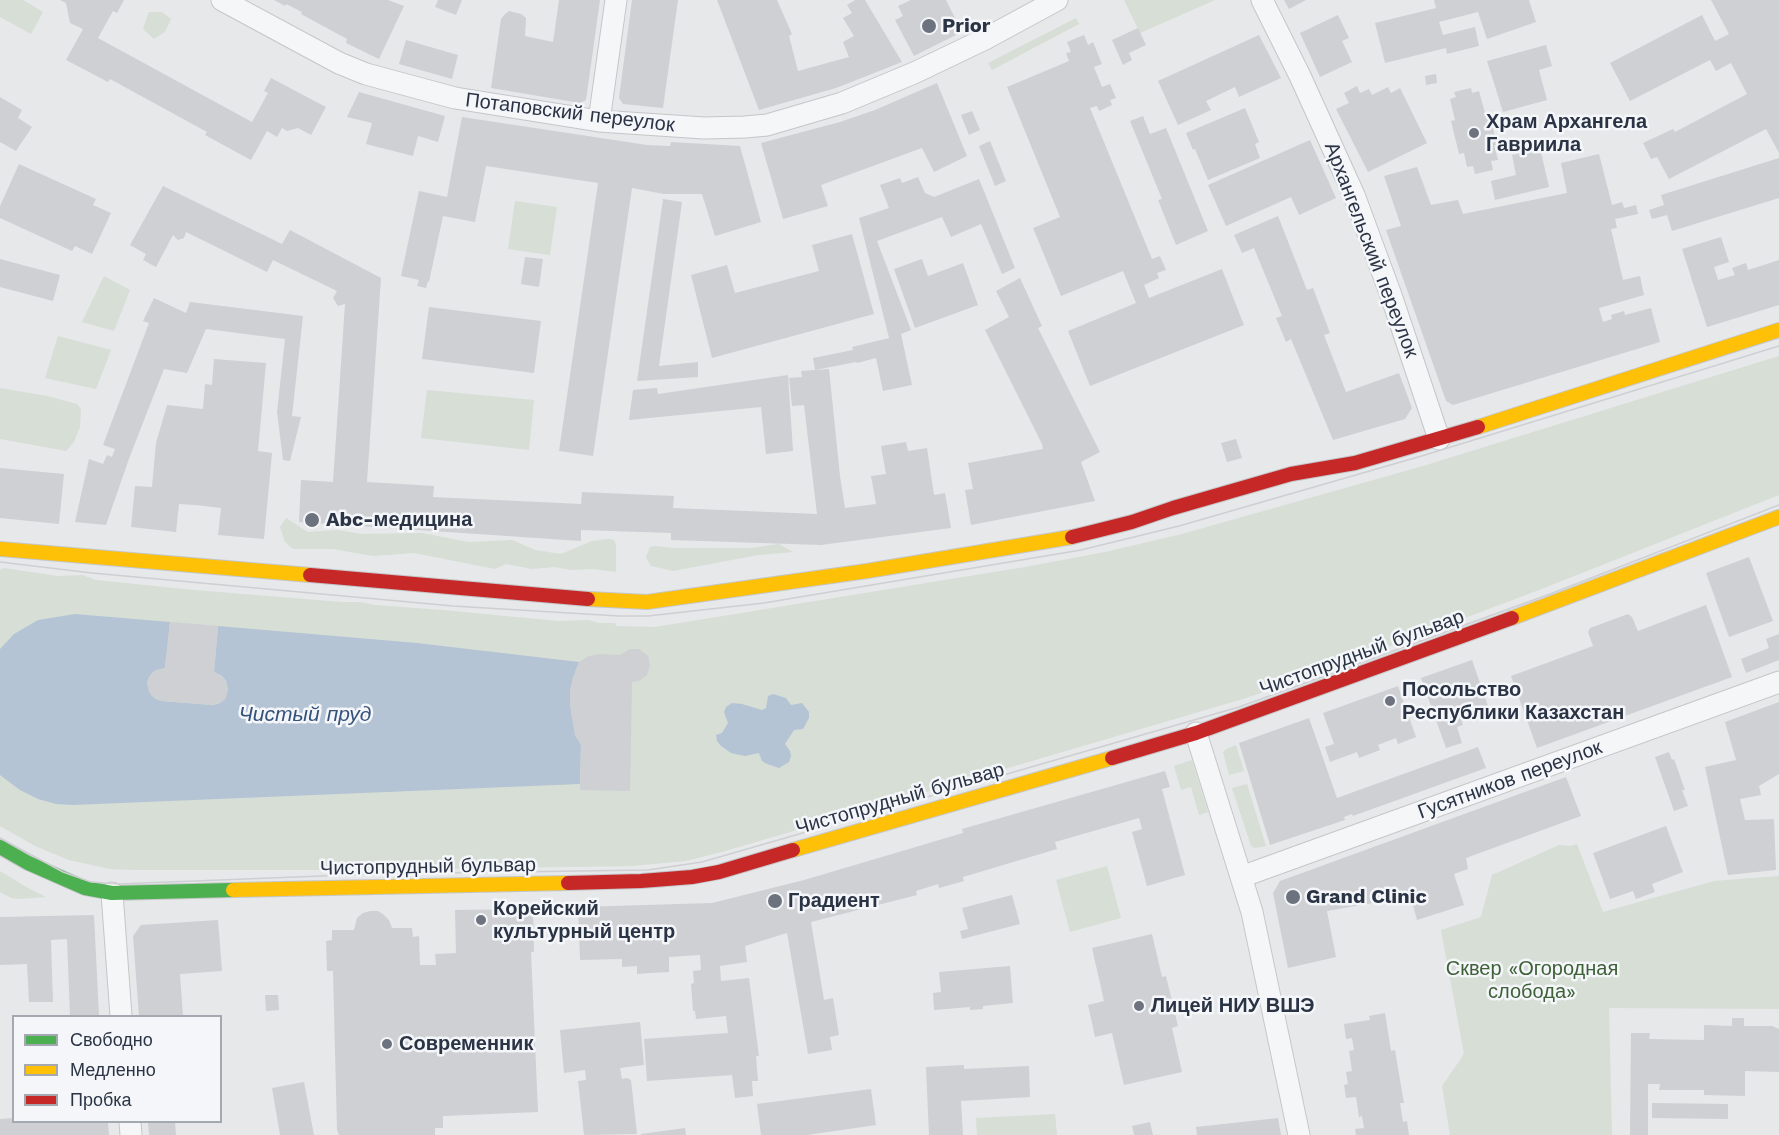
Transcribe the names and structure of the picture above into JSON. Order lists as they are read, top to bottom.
{
  "streets": {
    "main road": ["Чистопрудный бульвар"],
    "street": ["Потаповский переулок", "Архангельский переулок", "Гусятников переулок"]
  },
  "water": ["Чистый пруд"],
  "parks": ["Сквер «Огородная слобода»"],
  "places": [
    "Prior",
    "Храм Архангела Гавриила",
    "Abc-медицина",
    "Посольство Республики Казахстан",
    "Grand Clinic",
    "Градиент",
    "Корейский культурный центр",
    "Лицей НИУ ВШЭ",
    "Современник"
  ],
  "legend": ["Свободно", "Медленно", "Пробка"]
}
